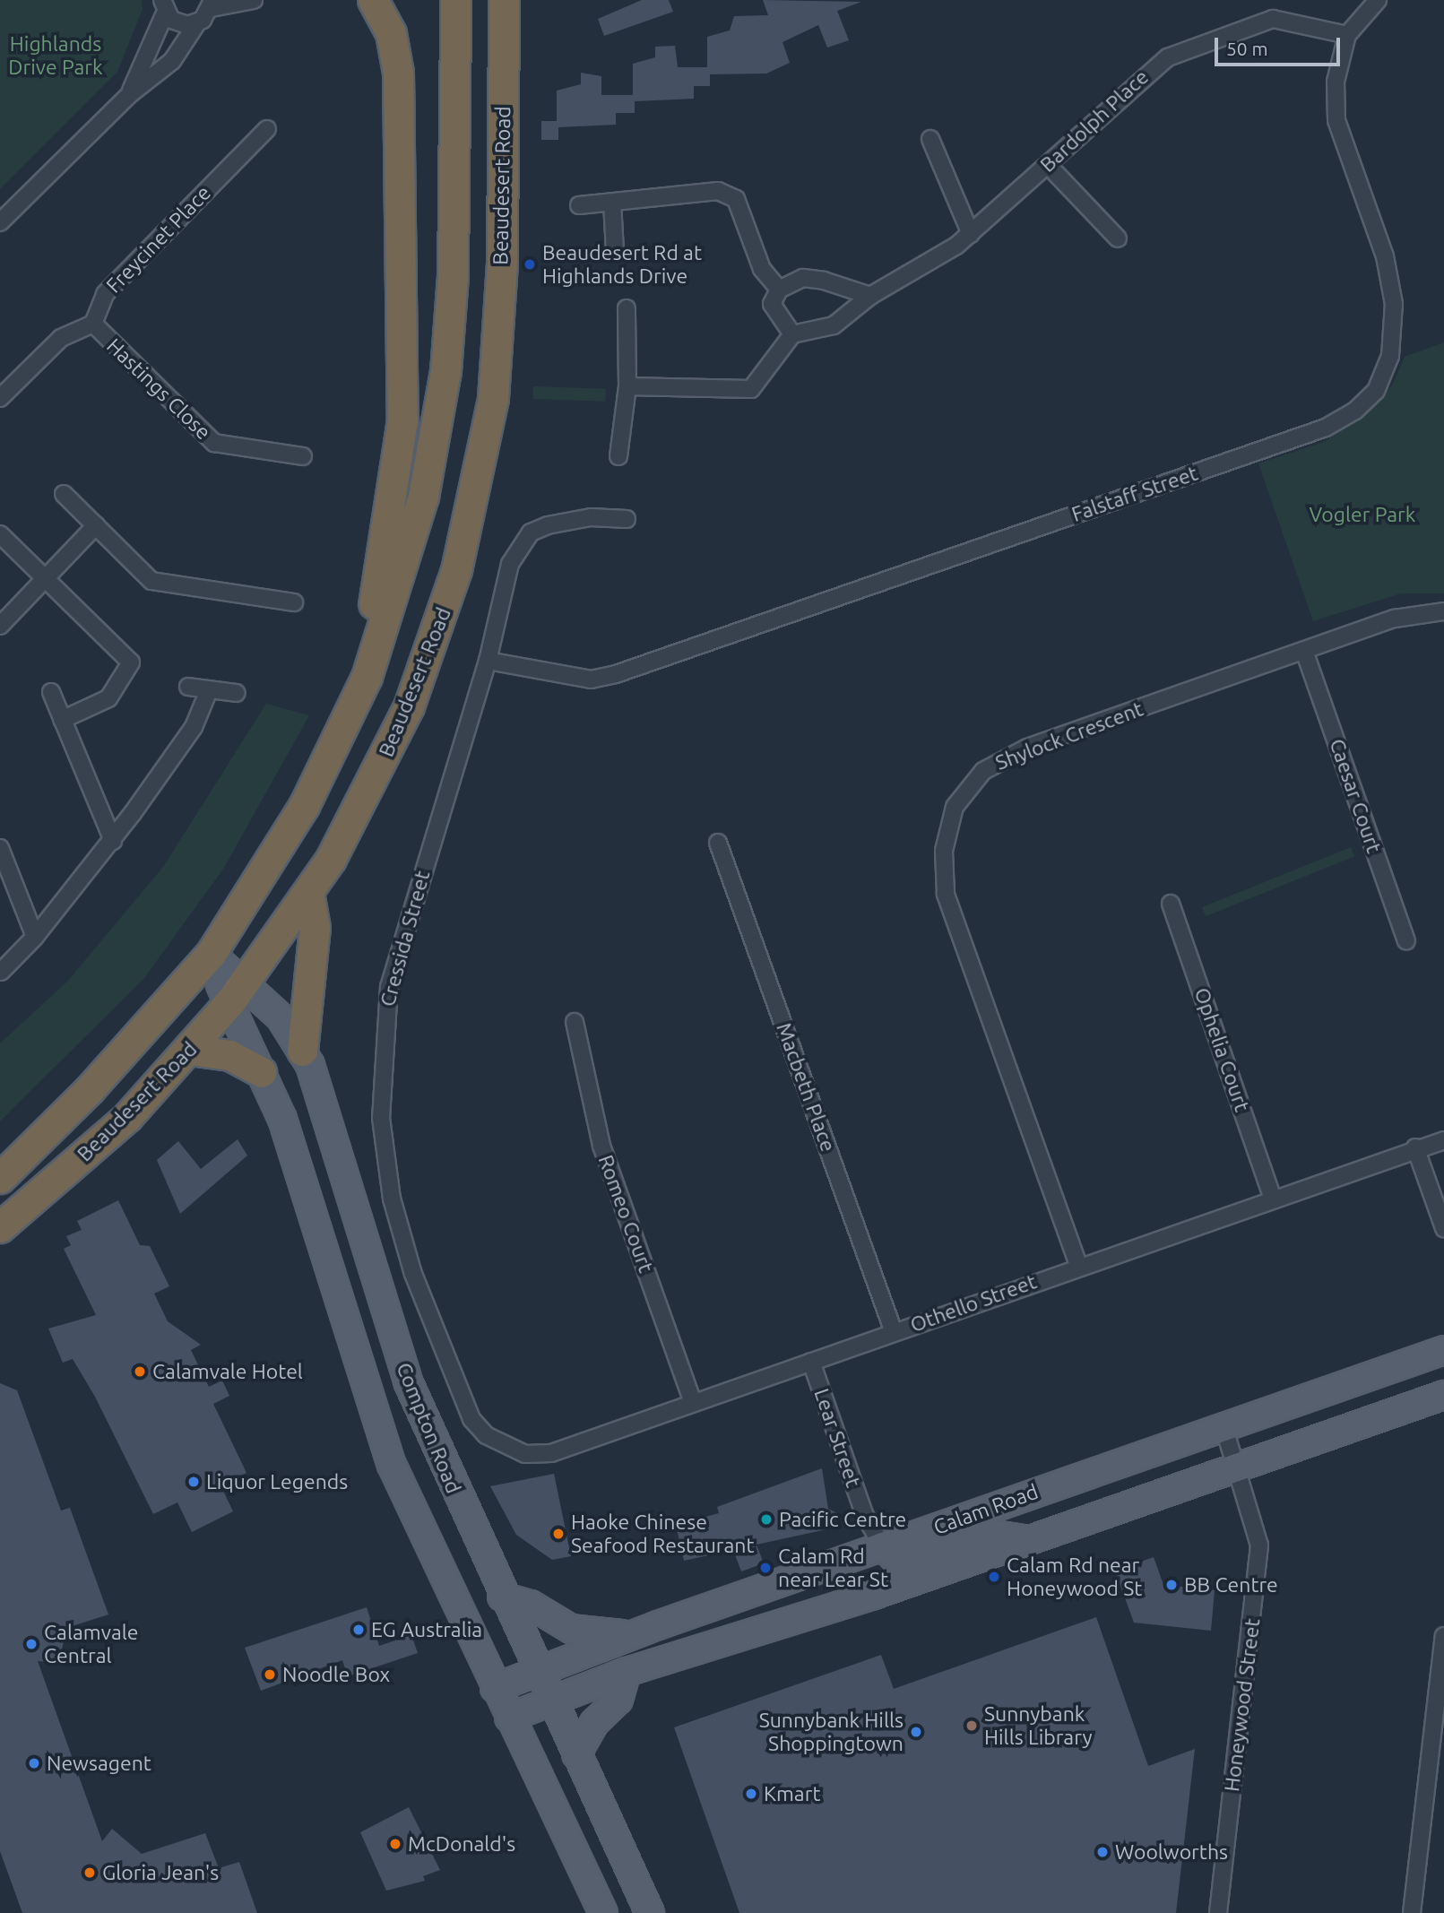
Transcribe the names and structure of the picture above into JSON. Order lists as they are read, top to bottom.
{
  "streets": {
    "highway": ["Beaudesert Road"],
    "main road": ["Compton Road", "Calam Road"],
    "street": [
      "Bardolph Place",
      "Freycinet Place",
      "Hastings Close",
      "Falstaff Street",
      "Shylock Crescent",
      "Caesar Court",
      "Cressida Street",
      "Ophelia Court",
      "Macbeth Place",
      "Romeo Court",
      "Othello Street",
      "Lear Street",
      "Honeywood Street"
    ]
  },
  "crossings": [
    ["Bardolph Place", "Falstaff Street"],
    ["Beaudesert Road", "Compton Road"],
    ["Freycinet Place", "Hastings Close"],
    ["Falstaff Street", "Cressida Street"],
    ["Shylock Crescent", "Caesar Court"],
    ["Shylock Crescent", "Othello Street"],
    ["Cressida Street", "Othello Street"],
    ["Ophelia Court", "Othello Street"],
    ["Macbeth Place", "Othello Street"],
    ["Romeo Court", "Othello Street"],
    ["Othello Street", "Lear Street"],
    ["Compton Road", "Calam Road"],
    ["Lear Street", "Calam Road"],
    ["Calam Road", "Honeywood Street"]
  ],
  "parks": ["Highlands Drive Park", "Vogler Park"],
  "places": [
    "Beaudesert Rd at Highlands Drive",
    "Calamvale Hotel",
    "Liquor Legends",
    "Pacific Centre",
    "Haoke Chinese Seafood Restaurant",
    "Calam Rd near Lear St",
    "Calam Rd near Honeywood St",
    "BB Centre",
    "EG Australia",
    "Calamvale Central",
    "Noodle Box",
    "Sunnybank Hills Library",
    "Sunnybank Hills Shoppingtown",
    "Newsagent",
    "Kmart",
    "McDonald's",
    "Woolworths",
    "Gloria Jean's"
  ],
  "scale_bar": "50 m"
}
